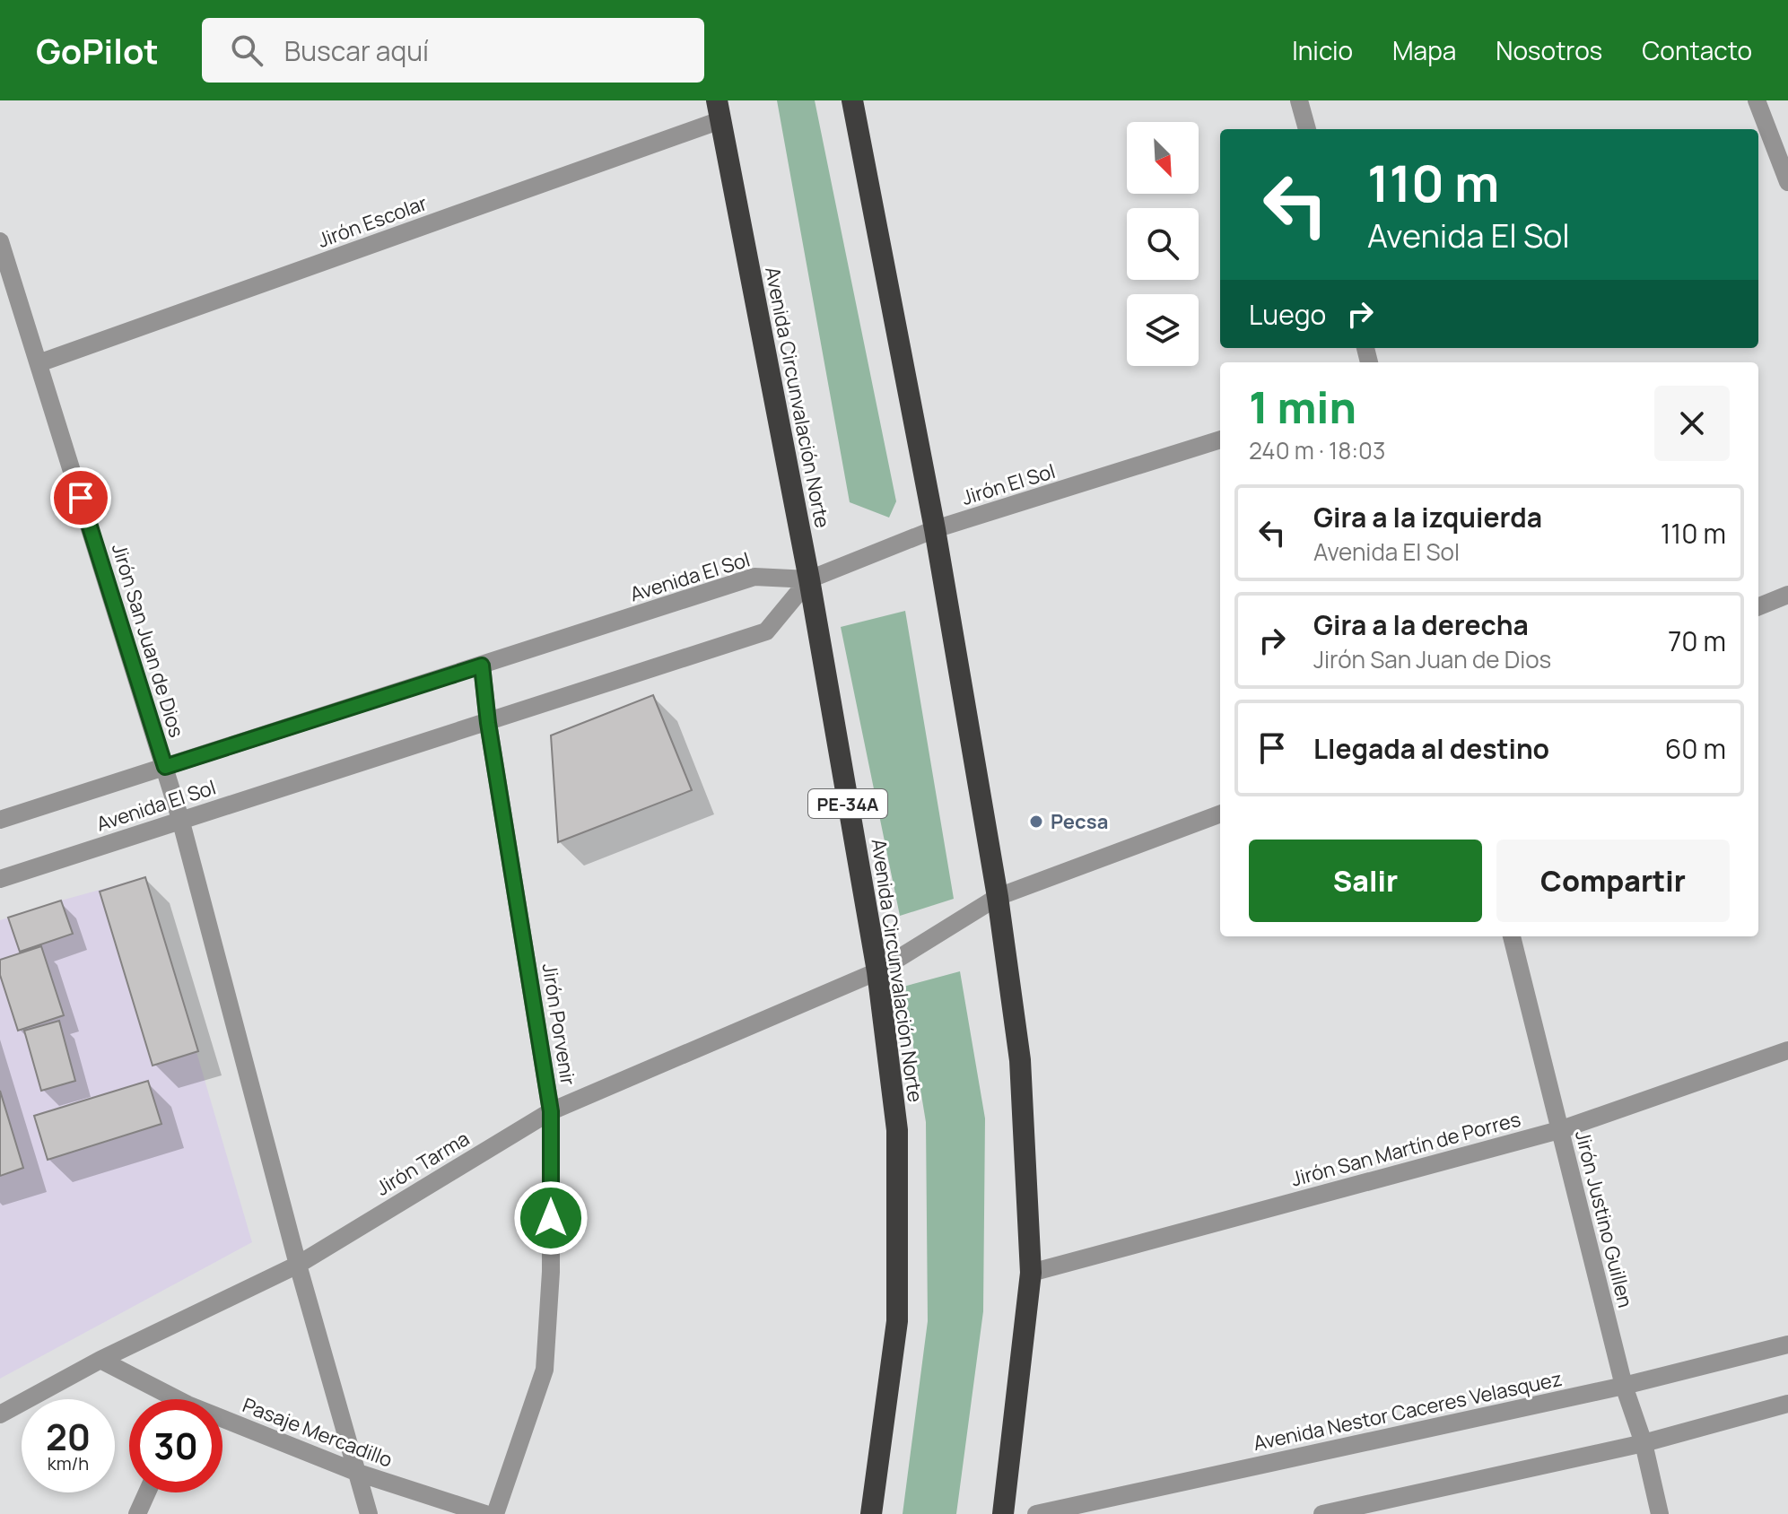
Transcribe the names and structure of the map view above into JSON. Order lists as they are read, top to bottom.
{
  "streets": {
    "highway": ["Avenida Circunvalación Norte", "PE-34A"],
    "street": [
      "Jirón Escolar",
      "Jirón El Sol",
      "Avenida El Sol",
      "Jirón San Juan de Dios",
      "Jirón Porvenir",
      "Jirón San Martín de Porres",
      "Jirón Tarma",
      "Jirón Justino Guillen",
      "Avenida Nestor Caceres Velasquez",
      "Pasaje Mercadillo"
    ]
  },
  "crossings": [
    ["Jirón Escolar", "Avenida Circunvalación Norte"],
    ["Jirón Escolar", "Jirón San Juan de Dios"],
    ["Avenida Circunvalación Norte", "Jirón El Sol"],
    ["Avenida Circunvalación Norte", "Avenida El Sol"],
    ["Avenida Circunvalación Norte", "Jirón Tarma"],
    ["Jirón El Sol", "Avenida El Sol"],
    ["Avenida El Sol", "Jirón San Juan de Dios"],
    ["Avenida El Sol", "Jirón Porvenir"],
    ["Jirón San Juan de Dios", "Jirón Tarma"],
    ["Jirón San Juan de Dios", "Pasaje Mercadillo"],
    ["Jirón Porvenir", "Jirón Tarma"],
    ["Jirón San Martín de Porres", "Jirón Justino Guillen"],
    ["Jirón Tarma", "Pasaje Mercadillo"],
    ["Jirón Justino Guillen", "Avenida Nestor Caceres Velasquez"]
  ],
  "places": ["Pecsa"],
  "north": "bottom right",
  "page": {
    "header": "GoPilot",
    "search": "Buscar aquí",
    "nav": [
      "Inicio",
      "Mapa",
      "Nosotros",
      "Contacto"
    ],
    "turn": ["110 m", "Avenida El Sol"],
    "then": "Luego",
    "heading": ["1 min", "240 m · 18:03"],
    "list": [
      {
        "name": "Gira a la izquierda",
        "note": "Avenida El Sol",
        "value": "110 m"
      },
      {
        "name": "Gira a la derecha",
        "note": "Jirón San Juan de Dios",
        "value": "70 m"
      },
      {
        "name": "Llegada al destino",
        "value": "60 m"
      }
    ],
    "buttons": ["Salir", "Compartir"],
    "speed": "20 km/h",
    "limit": "30"
  }
}
